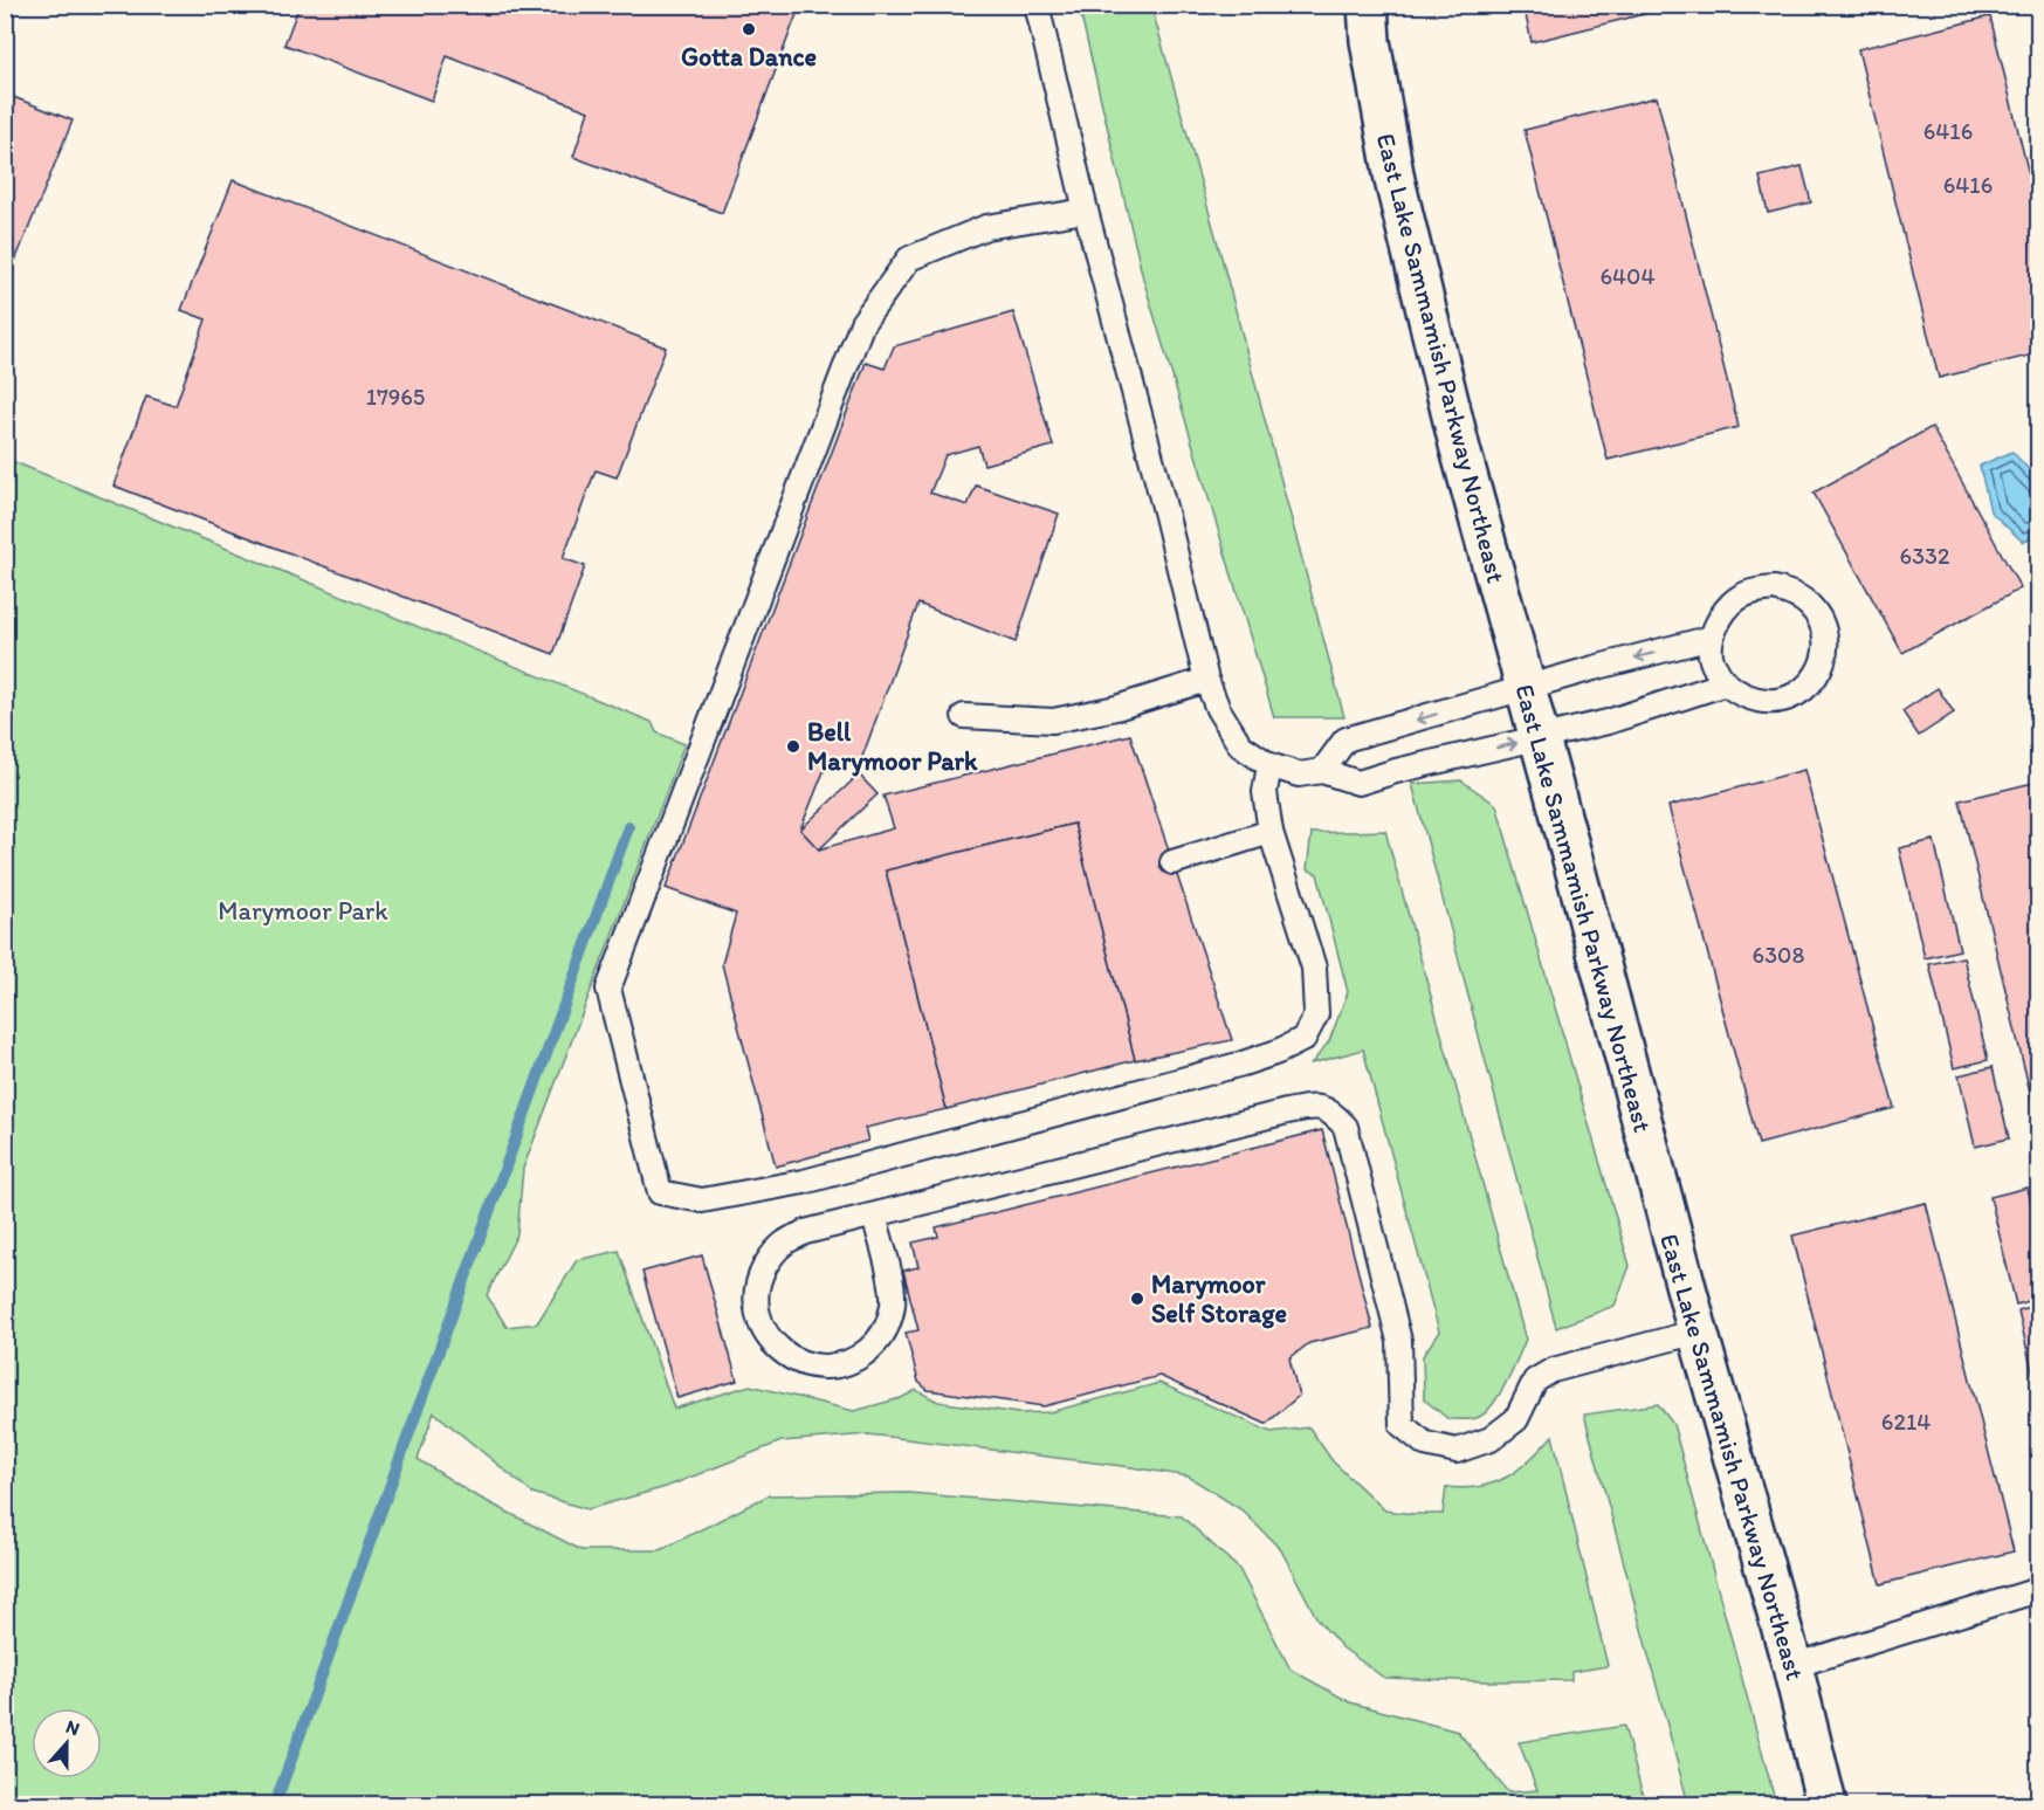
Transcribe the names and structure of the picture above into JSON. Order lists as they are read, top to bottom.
{
  "streets": {
    "main road": ["East Lake Sammamish Parkway Northeast"]
  },
  "parks": ["Marymoor Park"],
  "places": ["Gotta Dance", "Bell Marymoor Park", "Marymoor Self Storage"],
  "house_numbers": [
    "6416",
    "6416",
    "6404",
    "17965",
    "6332",
    "6308",
    "6214"
  ],
  "north": "top"
}
